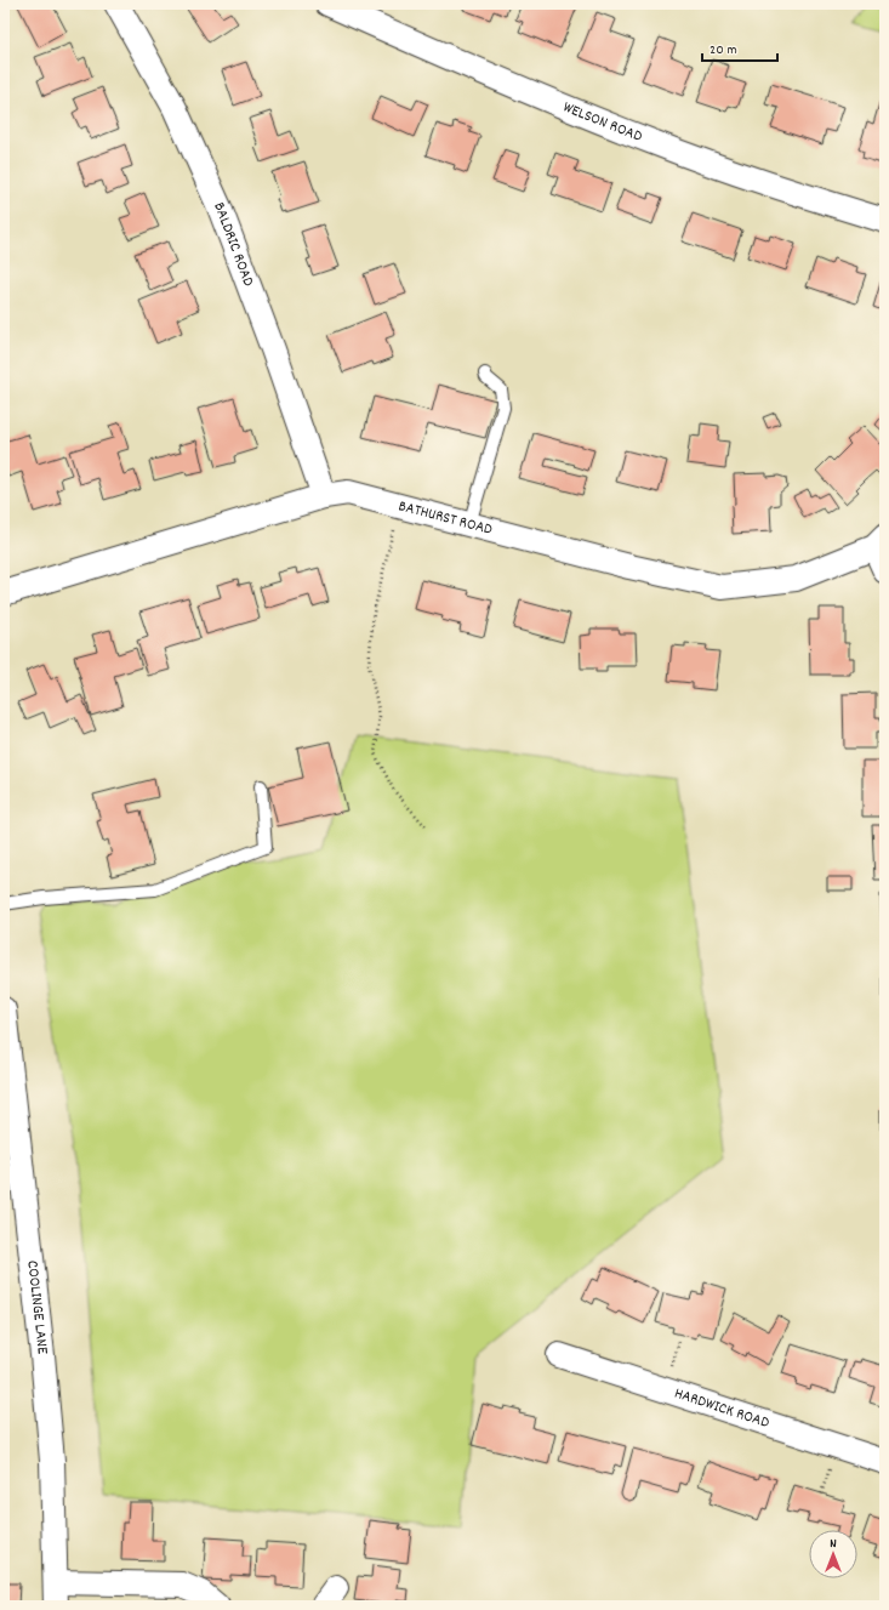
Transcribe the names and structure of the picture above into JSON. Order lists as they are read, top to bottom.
{
  "streets": {
    "street": [
      "WELSON ROAD",
      "BALDRIC ROAD",
      "BATHURST ROAD",
      "COOLINGE LANE",
      "HARDWICK ROAD"
    ]
  },
  "crossings": [
    ["BALDRIC ROAD", "BATHURST ROAD"]
  ],
  "scale_bar": "20 m",
  "north": "top"
}
